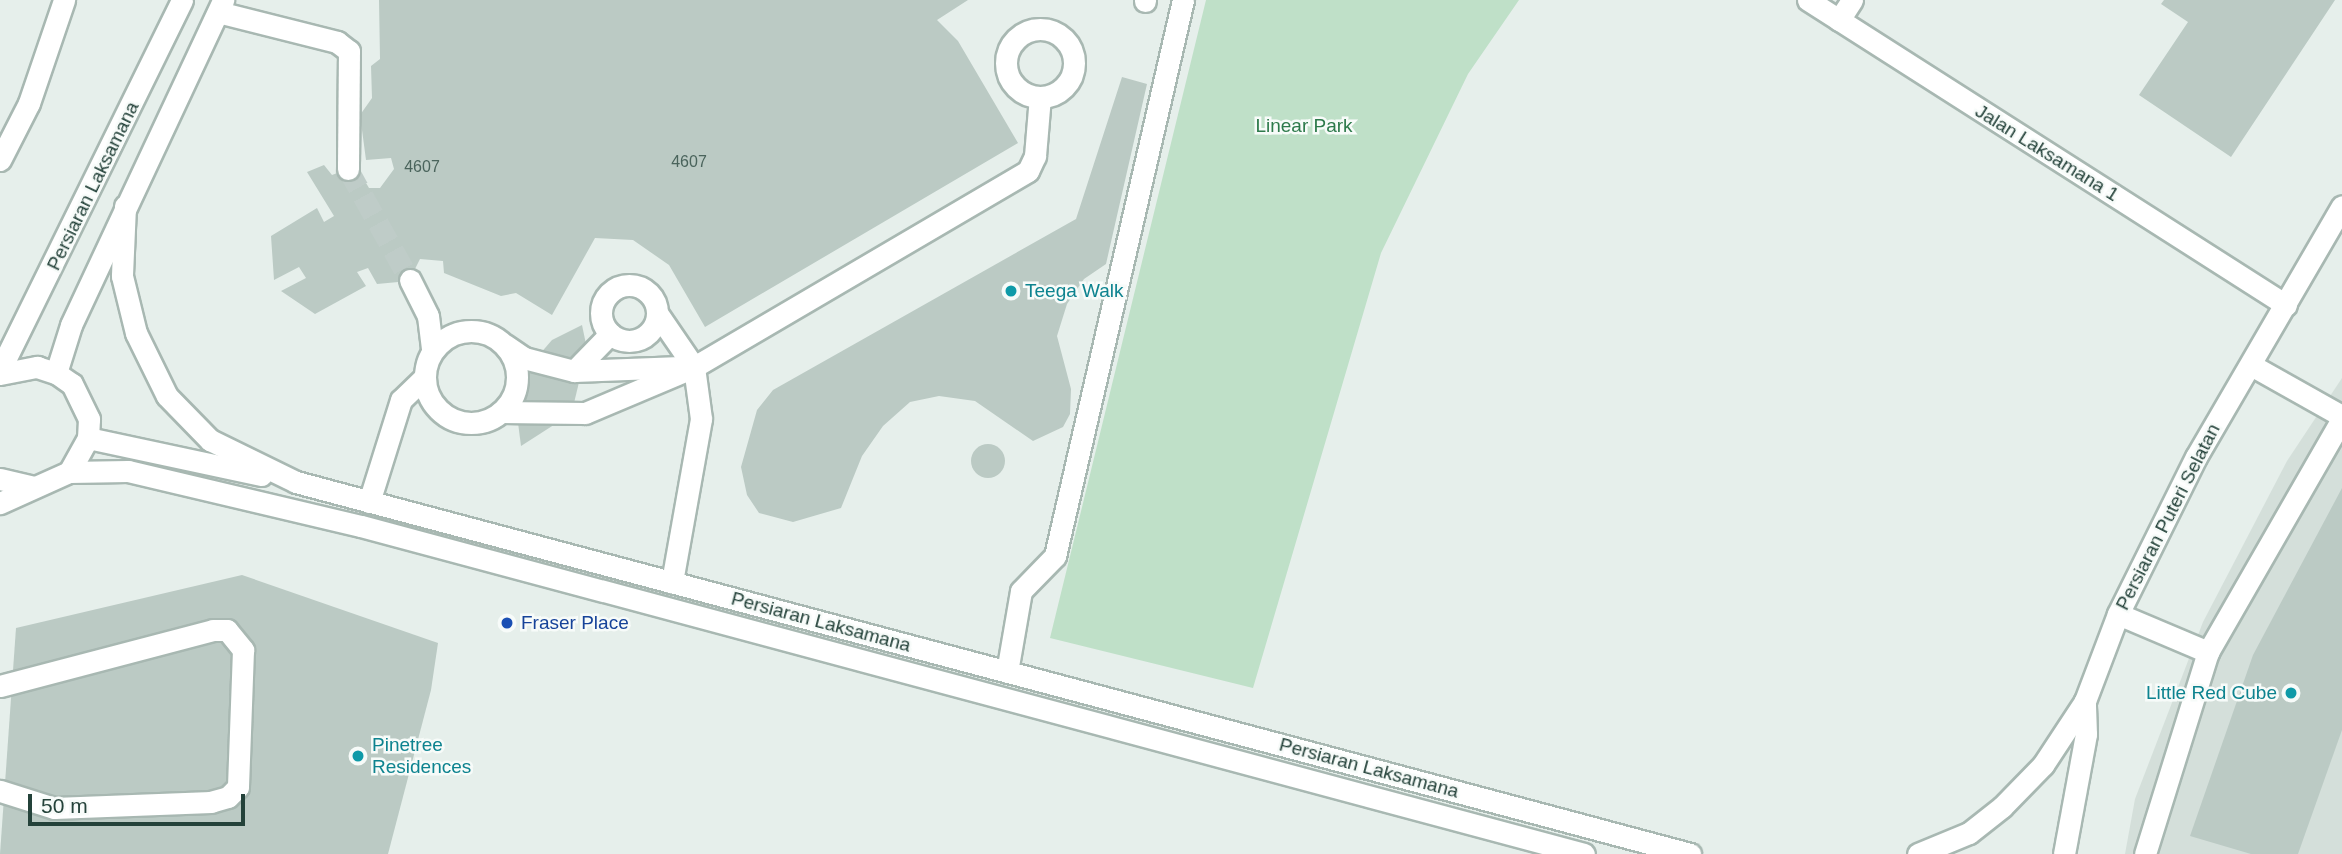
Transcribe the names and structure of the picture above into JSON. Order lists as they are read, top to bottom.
{
  "streets": {
    "street": ["Jalan Laksamana 1", "Persiaran Laksamana", "Persiaran Puteri Selatan"]
  },
  "crossings": [
    ["Jalan Laksamana 1", "Persiaran Puteri Selatan"]
  ],
  "parks": ["Linear Park"],
  "places": [
    "Teega Walk",
    "Fraser Place",
    "Little Red Cube",
    "Pinetree Residences"
  ],
  "house_numbers": ["4607", "4607"],
  "scale_bar": "50 m"
}
